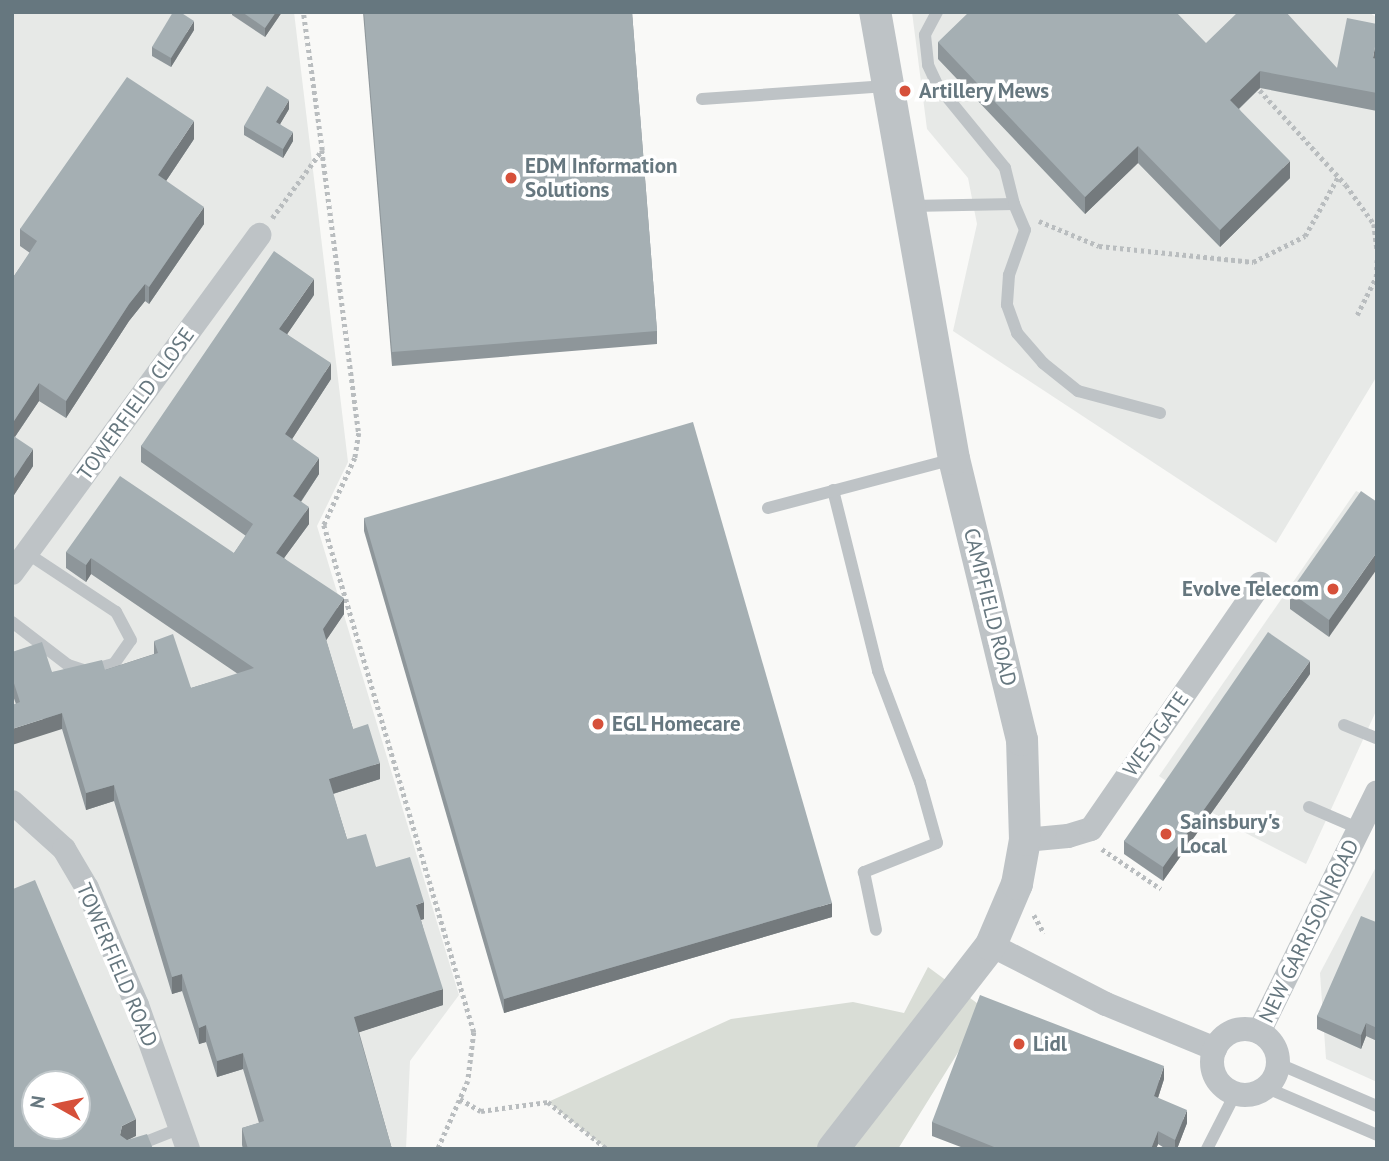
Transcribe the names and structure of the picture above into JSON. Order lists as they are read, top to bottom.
{
  "streets": {
    "street": [
      "TOWERFIELD CLOSE",
      "CAMPFIELD ROAD",
      "WESTGATE",
      "NEW GARRISON ROAD",
      "TOWERFIELD ROAD"
    ]
  },
  "crossings": [
    ["CAMPFIELD ROAD", "WESTGATE"]
  ],
  "places": [
    "Artillery Mews",
    "EDM Information Solutions",
    "Evolve Telecom",
    "EGL Homecare",
    "Sainsbury's Local",
    "Lidl"
  ],
  "north": "left"
}
